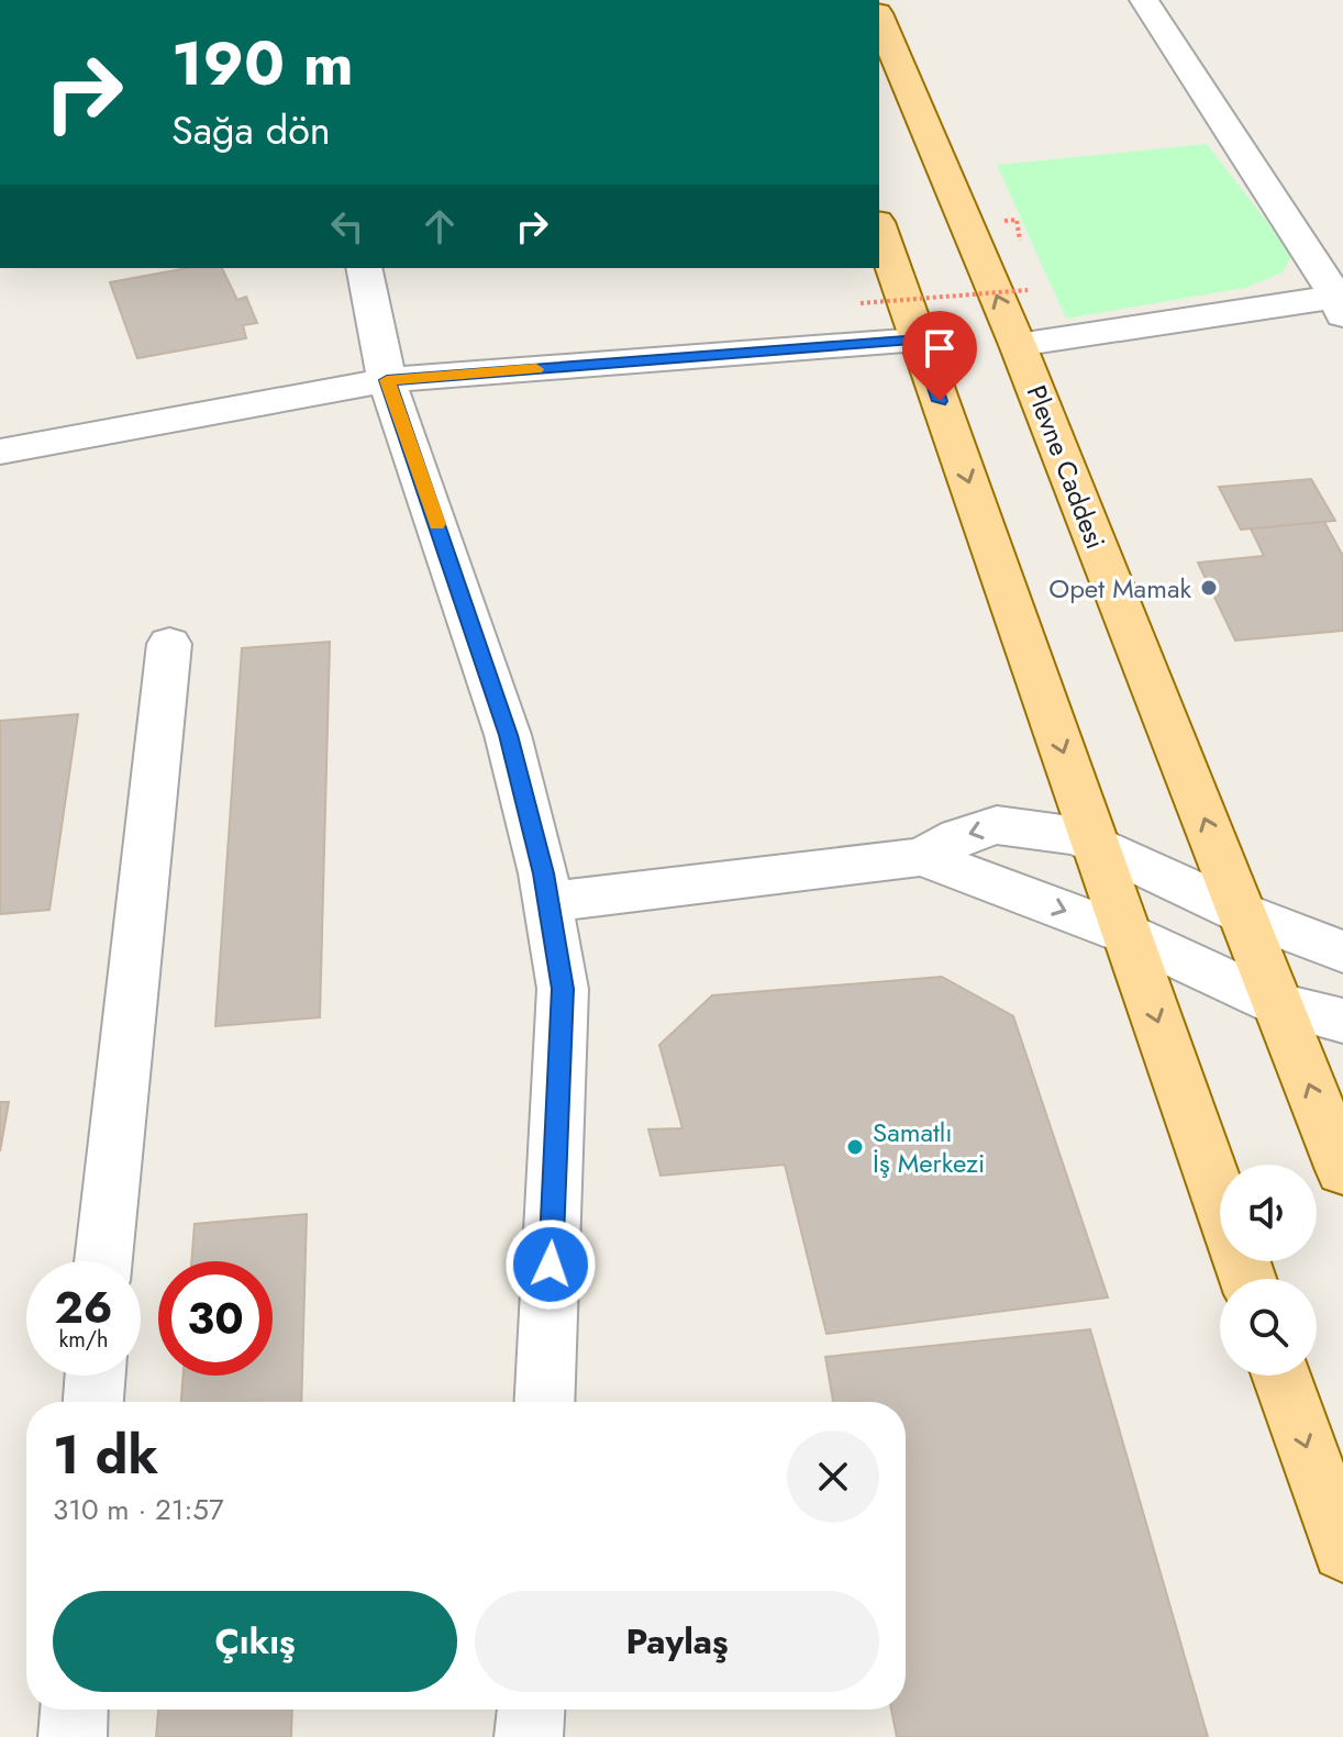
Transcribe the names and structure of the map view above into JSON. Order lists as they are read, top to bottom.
{
  "streets": {
    "main road": ["Plevne Caddesi"]
  },
  "places": ["Opet Mamak", "Samatlı İş Merkezi"],
  "page": {
    "turn": ["190 m", "Sağa dön"],
    "speed": "26 km/h",
    "limit": "30",
    "heading": ["1 dk", "310 m · 21:57"],
    "buttons": ["Çıkış", "Paylaş"]
  }
}
